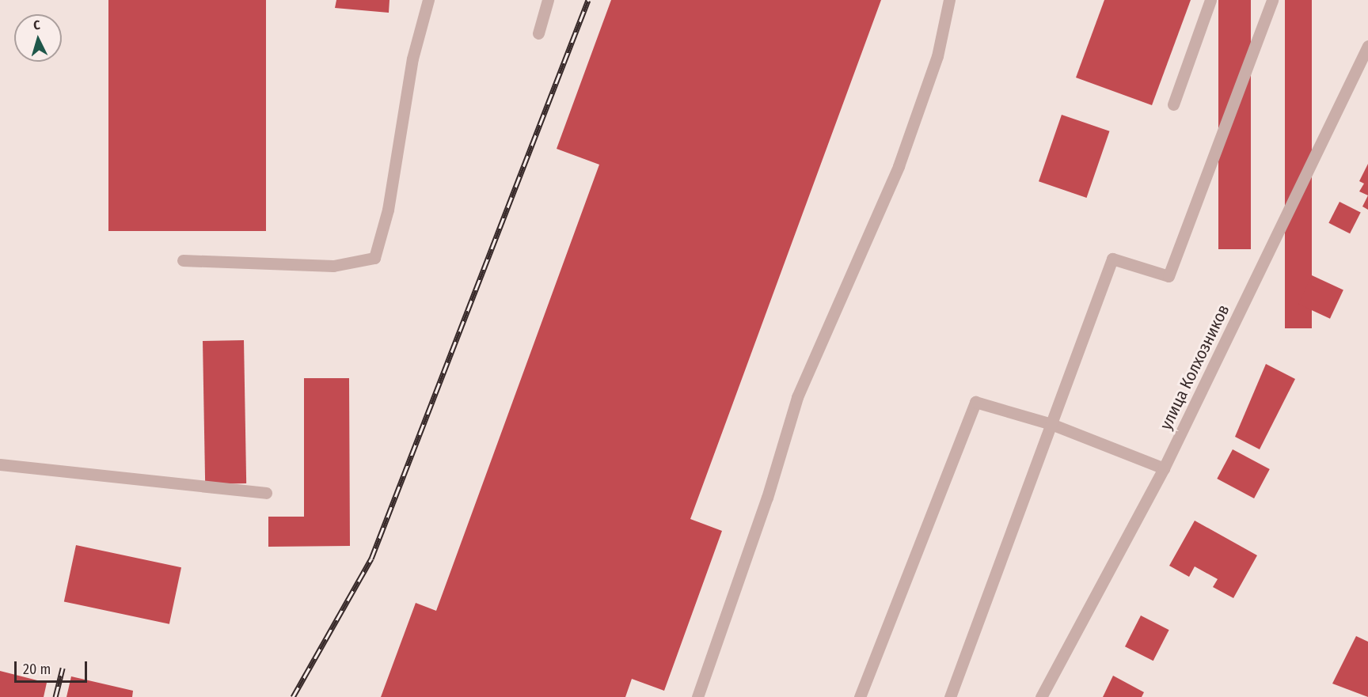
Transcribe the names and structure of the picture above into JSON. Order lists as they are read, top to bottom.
{
  "streets": {
    "street": ["улица Колхозников"]
  },
  "scale_bar": "20 m",
  "north": "top"
}
